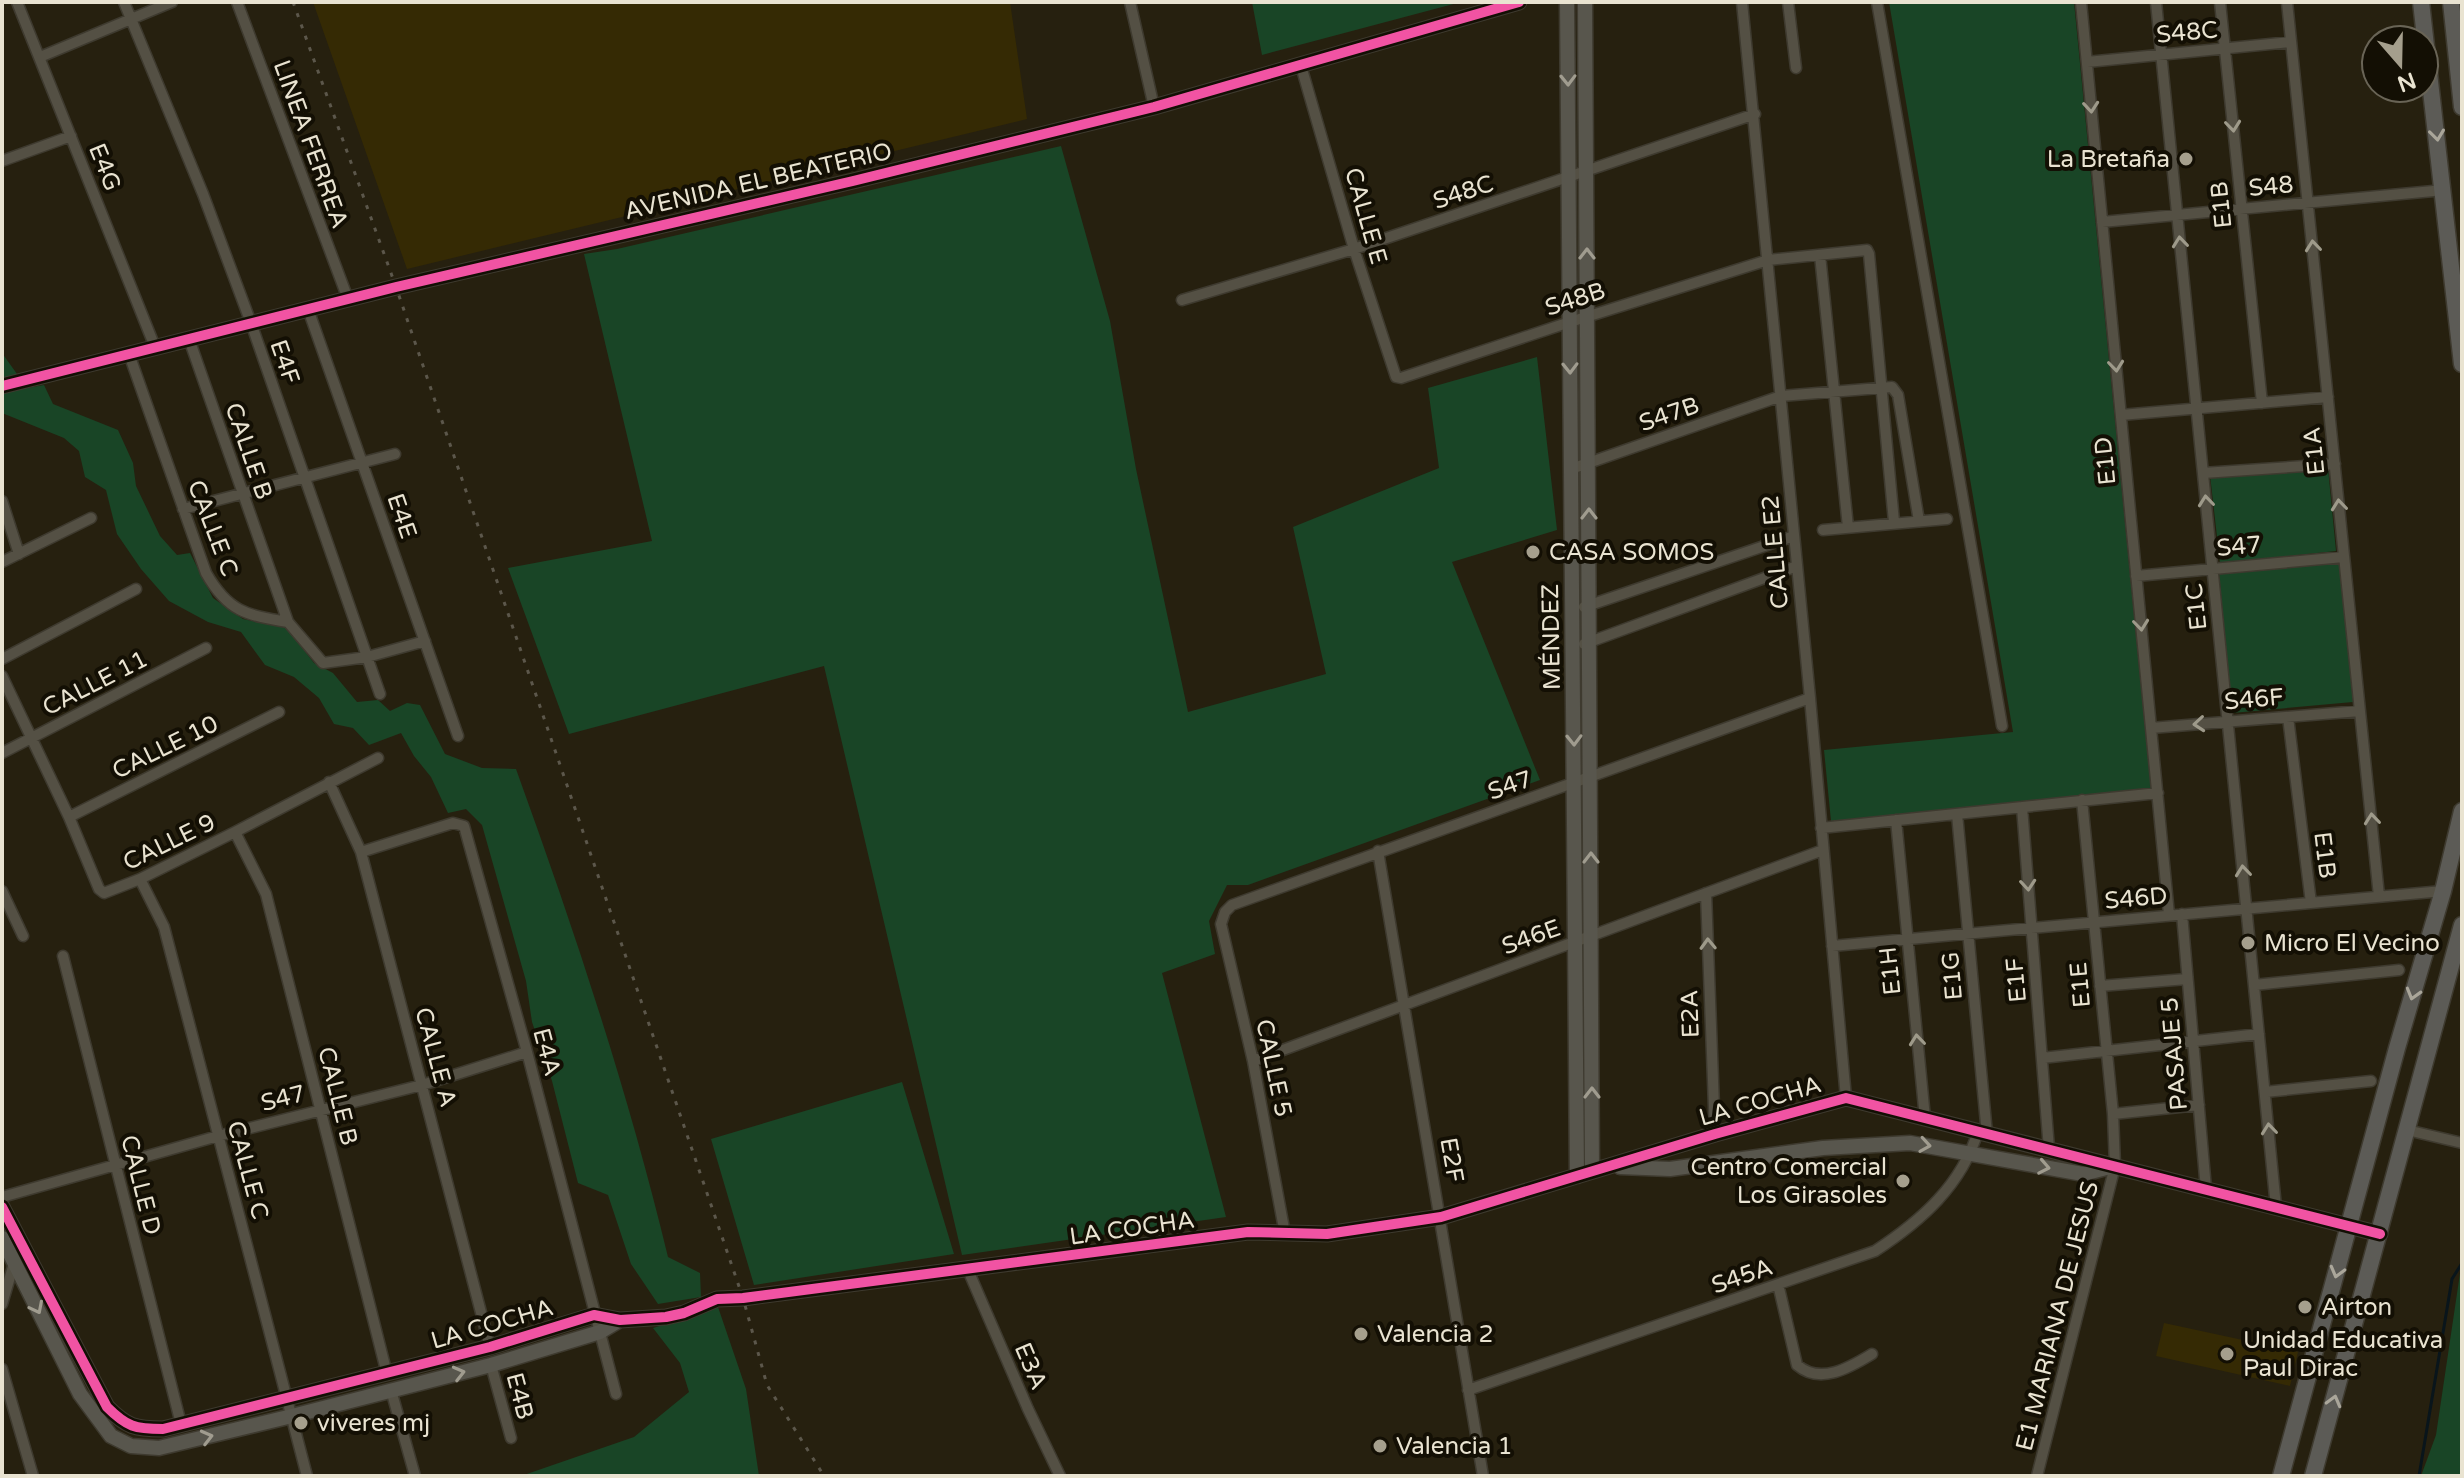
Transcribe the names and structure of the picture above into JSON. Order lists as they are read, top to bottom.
{
  "streets": {
    "street": [
      "S48C",
      "LINEA FERREA",
      "E4G",
      "AVENIDA EL BEATERIO",
      "S48",
      "E1B",
      "CALLE E",
      "S48B",
      "E4F",
      "S47B",
      "CALLE B",
      "E1A",
      "E1D",
      "E4E",
      "CALLE C",
      "S47",
      "CALLE E2",
      "E1C",
      "MÉNDEZ",
      "CALLE 11",
      "S46F",
      "CALLE 10",
      "CALLE 9",
      "S46D",
      "S46E",
      "E1H",
      "E1G",
      "E1F",
      "E1E",
      "E2A",
      "E4A",
      "PASAJE 5",
      "CALLE A",
      "CALLE 5",
      "LA COCHA",
      "E2F",
      "CALLE D",
      "S45A",
      "E1 MARIANA DE JESUS",
      "E3A",
      "E4B"
    ]
  },
  "crossings": [
    ["S48C", "E1B"],
    ["S48C", "CALLE E"],
    ["S48C", "E1A"],
    ["S48C", "E1D"],
    ["S48C", "CALLE E2"],
    ["S48C", "E1C"],
    ["S48C", "MÉNDEZ"],
    ["LINEA FERREA", "AVENIDA EL BEATERIO"],
    ["E4G", "AVENIDA EL BEATERIO"],
    ["AVENIDA EL BEATERIO", "CALLE E"],
    ["AVENIDA EL BEATERIO", "E4F"],
    ["AVENIDA EL BEATERIO", "CALLE B"],
    ["AVENIDA EL BEATERIO", "E4E"],
    ["AVENIDA EL BEATERIO", "CALLE C"],
    ["S48", "E1B"],
    ["S48", "E1A"],
    ["S48", "E1D"],
    ["S48", "E1C"],
    ["E1B", "S46F"],
    ["E1B", "S46D"],
    ["CALLE E", "S48B"],
    ["S48B", "S47B"],
    ["S48B", "CALLE E2"],
    ["S48B", "MÉNDEZ"],
    ["S47B", "CALLE E2"],
    ["S47B", "MÉNDEZ"],
    ["CALLE B", "CALLE C"],
    ["CALLE B", "S47"],
    ["CALLE B", "CALLE 9"],
    ["CALLE B", "LA COCHA"],
    ["E1A", "S47"],
    ["E1A", "S46F"],
    ["E1A", "S46D"],
    ["E1D", "S47"],
    ["E1D", "S46F"],
    ["E1D", "S46D"],
    ["CALLE C", "S47"],
    ["CALLE C", "CALLE 9"],
    ["CALLE C", "LA COCHA"],
    ["S47", "CALLE E2"],
    ["S47", "E1C"],
    ["S47", "MÉNDEZ"],
    ["S47", "E4A"],
    ["S47", "CALLE A"],
    ["S47", "CALLE 5"],
    ["S47", "E2F"],
    ["S47", "CALLE D"],
    ["CALLE E2", "S46D"],
    ["CALLE E2", "S46E"],
    ["CALLE E2", "LA COCHA"],
    ["E1C", "S46F"],
    ["E1C", "S46D"],
    ["E1C", "LA COCHA"],
    ["MÉNDEZ", "S46E"],
    ["MÉNDEZ", "LA COCHA"],
    ["CALLE 11", "CALLE 9"],
    ["CALLE 10", "CALLE 9"],
    ["CALLE 9", "CALLE A"],
    ["S46D", "E1H"],
    ["S46D", "E1G"],
    ["S46D", "E1F"],
    ["S46D", "E1E"],
    ["S46D", "PASAJE 5"],
    ["S46E", "E2A"],
    ["S46E", "CALLE 5"],
    ["S46E", "E2F"],
    ["E1H", "LA COCHA"],
    ["E1G", "LA COCHA"],
    ["E1G", "S45A"],
    ["E1F", "LA COCHA"],
    ["E1E", "LA COCHA"],
    ["E1E", "E1 MARIANA DE JESUS"],
    ["E2A", "LA COCHA"],
    ["E4A", "CALLE A"],
    ["E4A", "LA COCHA"],
    ["PASAJE 5", "LA COCHA"],
    ["CALLE A", "LA COCHA"],
    ["CALLE 5", "LA COCHA"],
    ["LA COCHA", "E2F"],
    ["LA COCHA", "CALLE D"],
    ["LA COCHA", "S45A"],
    ["LA COCHA", "E1 MARIANA DE JESUS"],
    ["LA COCHA", "E3A"],
    ["LA COCHA", "E4B"],
    ["E2F", "S45A"]
  ],
  "one_way": [
    "E1A",
    "E1D",
    "E1C",
    "S46F",
    "E1H",
    "E1F",
    "E2A"
  ],
  "places": [
    "La Bretaña",
    "CASA SOMOS",
    "Micro El Vecino",
    "Centro Comercial Los Girasoles",
    "Airton",
    "Valencia 2",
    "Unidad Educativa Paul Dirac",
    "viveres mj",
    "Valencia 1"
  ],
  "north": "bottom"
}
